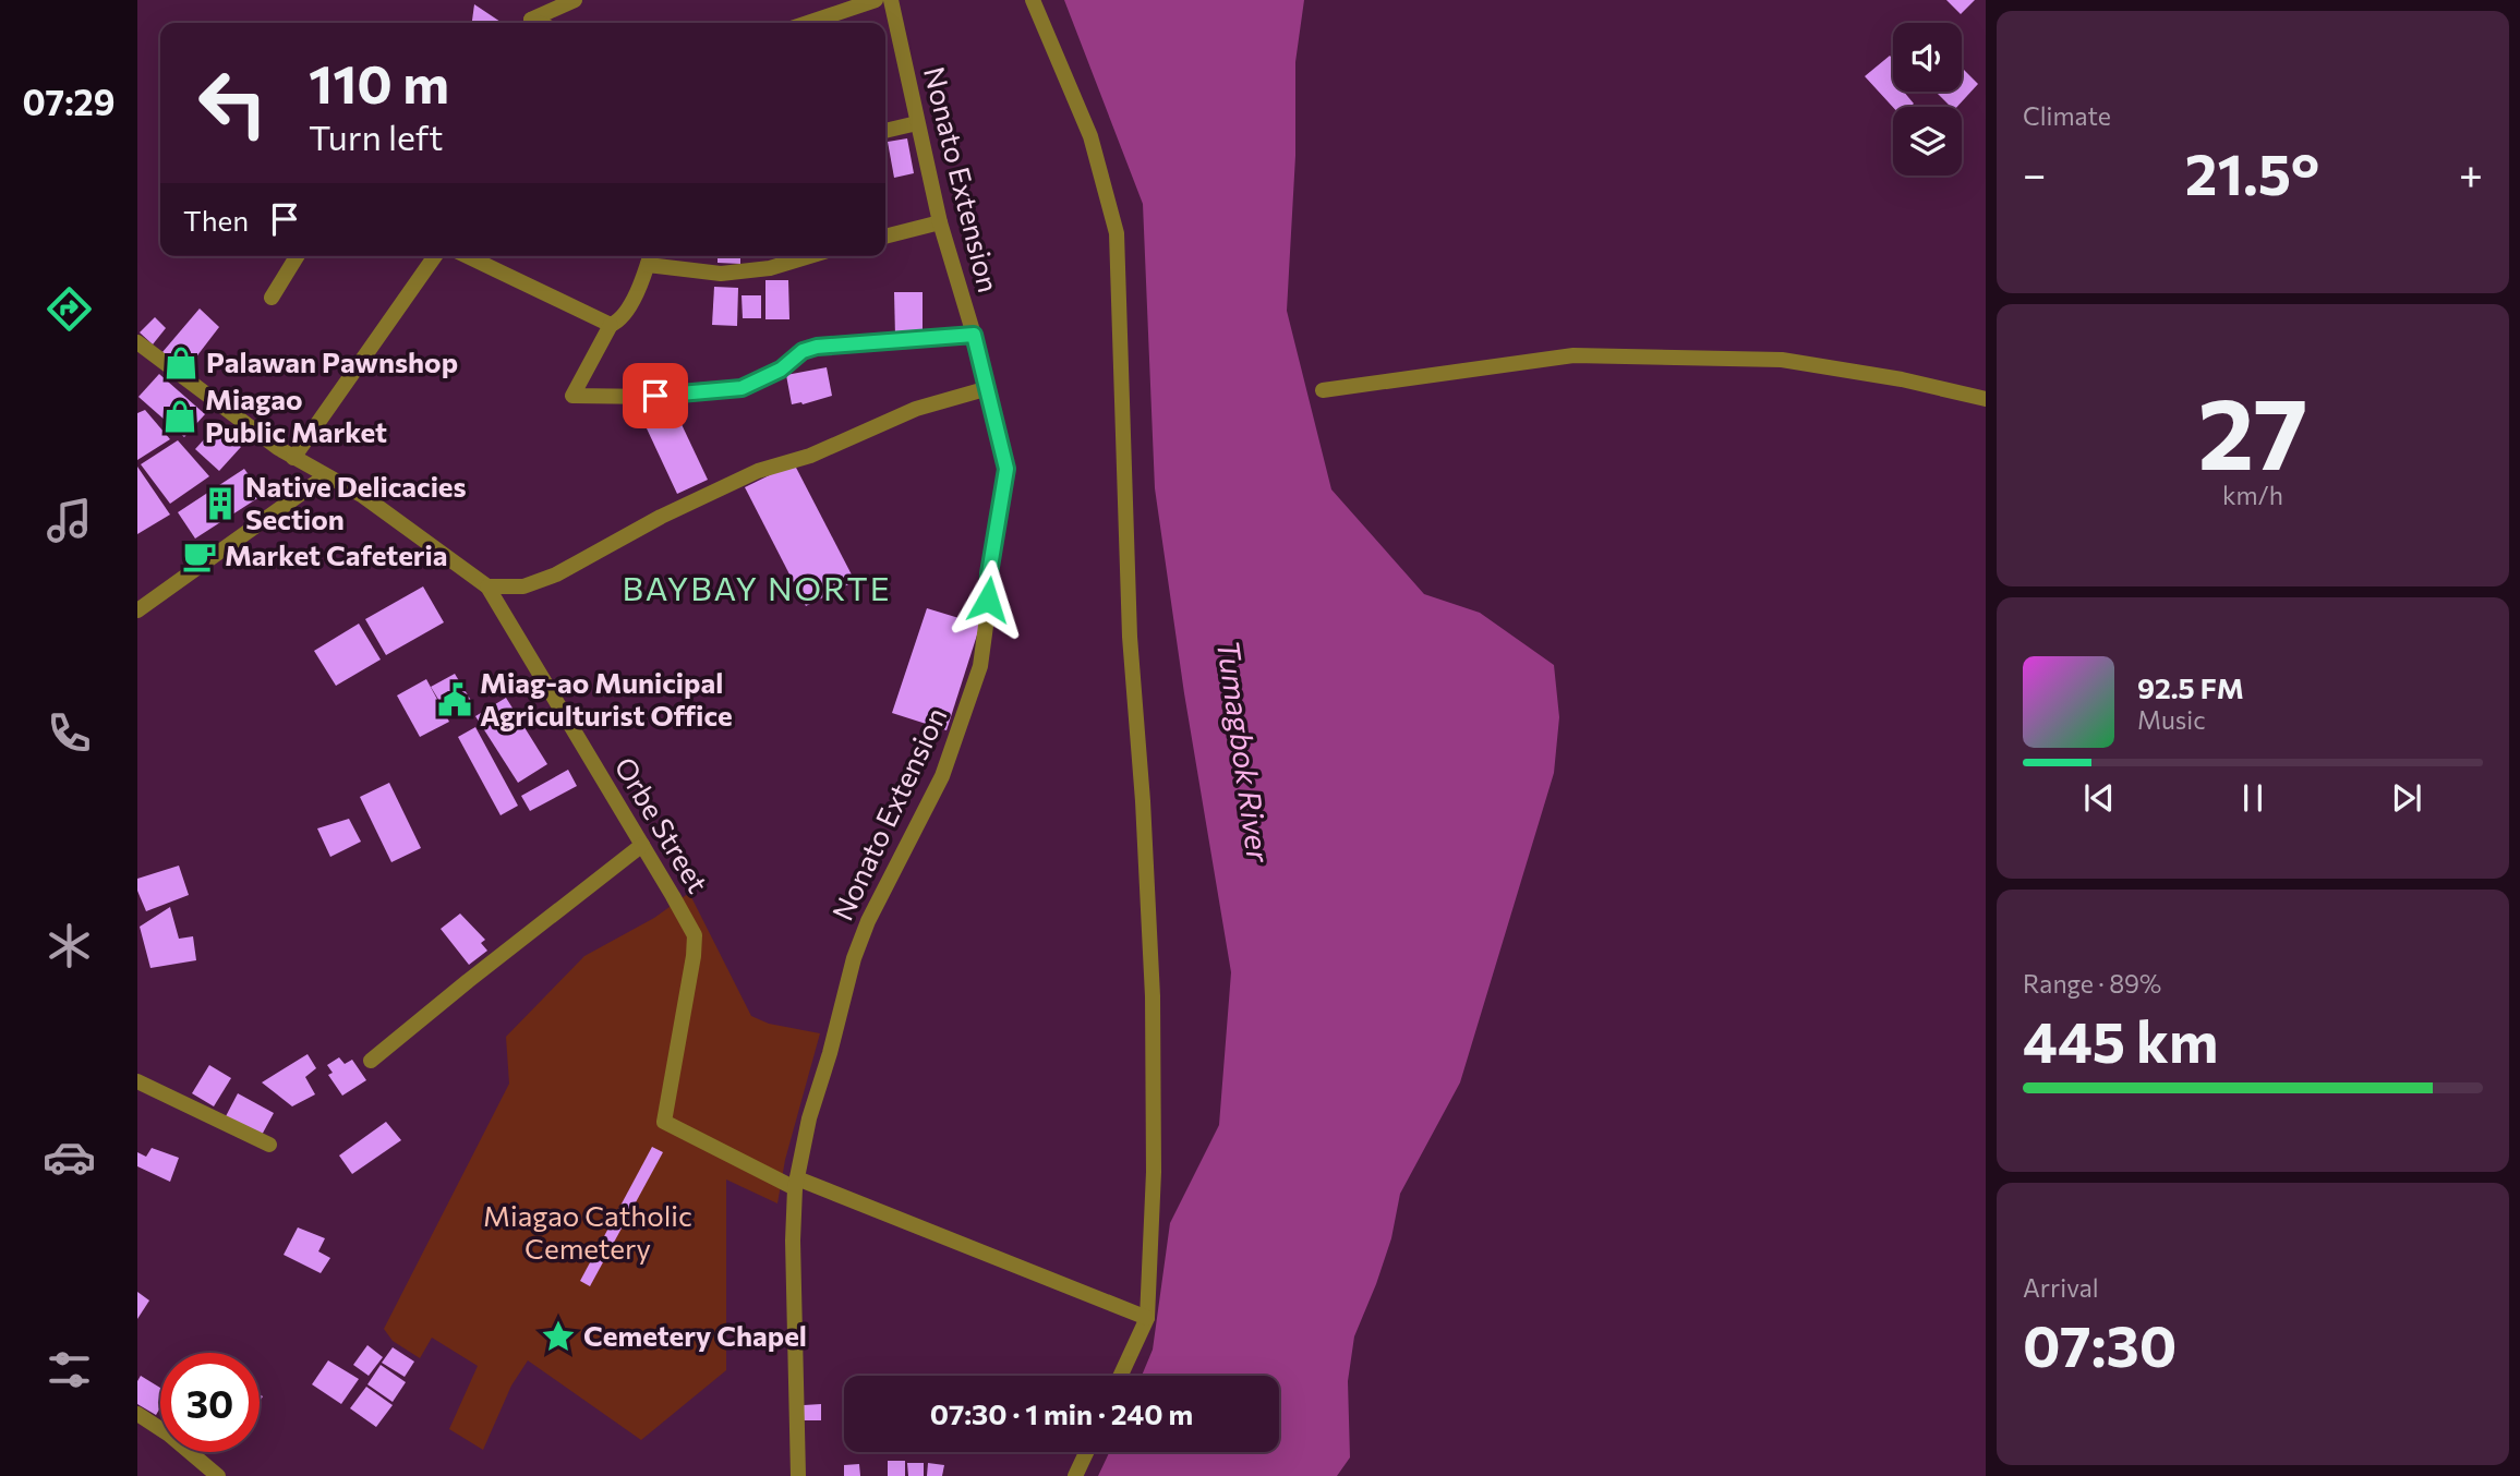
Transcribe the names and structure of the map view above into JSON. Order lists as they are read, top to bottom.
{
  "streets": {
    "street": ["Nonato Extension", "Orbe Street"]
  },
  "crossings": [
    ["Nonato Extension", "Orbe Street"]
  ],
  "districts": ["BAYBAY NORTE"],
  "water": ["Tumagbok River"],
  "parks": ["Miagao Catholic Cemetery"],
  "places": {
    "shop": ["Palawan Pawnshop", "Miagao Public Market"],
    "building": ["Native Delicacies Section"],
    "cafe": ["Market Cafeteria"],
    "public building": ["Miag-ao Municipal Agriculturist Office"],
    "place": ["Cemetery Chapel"]
  },
  "page": {
    "tabs": "07:29",
    "tile": [
      "Climate",
      ["27", "km/h"],
      ["Range · 89%", "445 km"],
      ["Arrival", "07:30"]
    ],
    "turn": ["110 m", "Turn left"],
    "heat": ["−", "21.5°", "+"],
    "then": "Then",
    "song": ["92.5 FM", "Music"],
    "limit": "30",
    "trip": "07:30 · 1 min · 240 m"
  }
}
